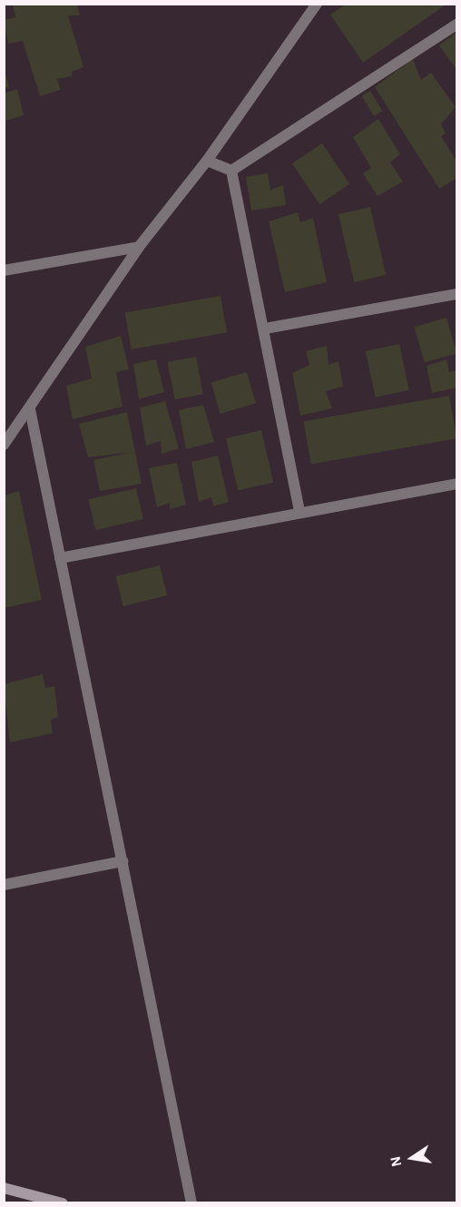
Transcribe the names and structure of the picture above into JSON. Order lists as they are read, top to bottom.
{
  "north": "left"
}
